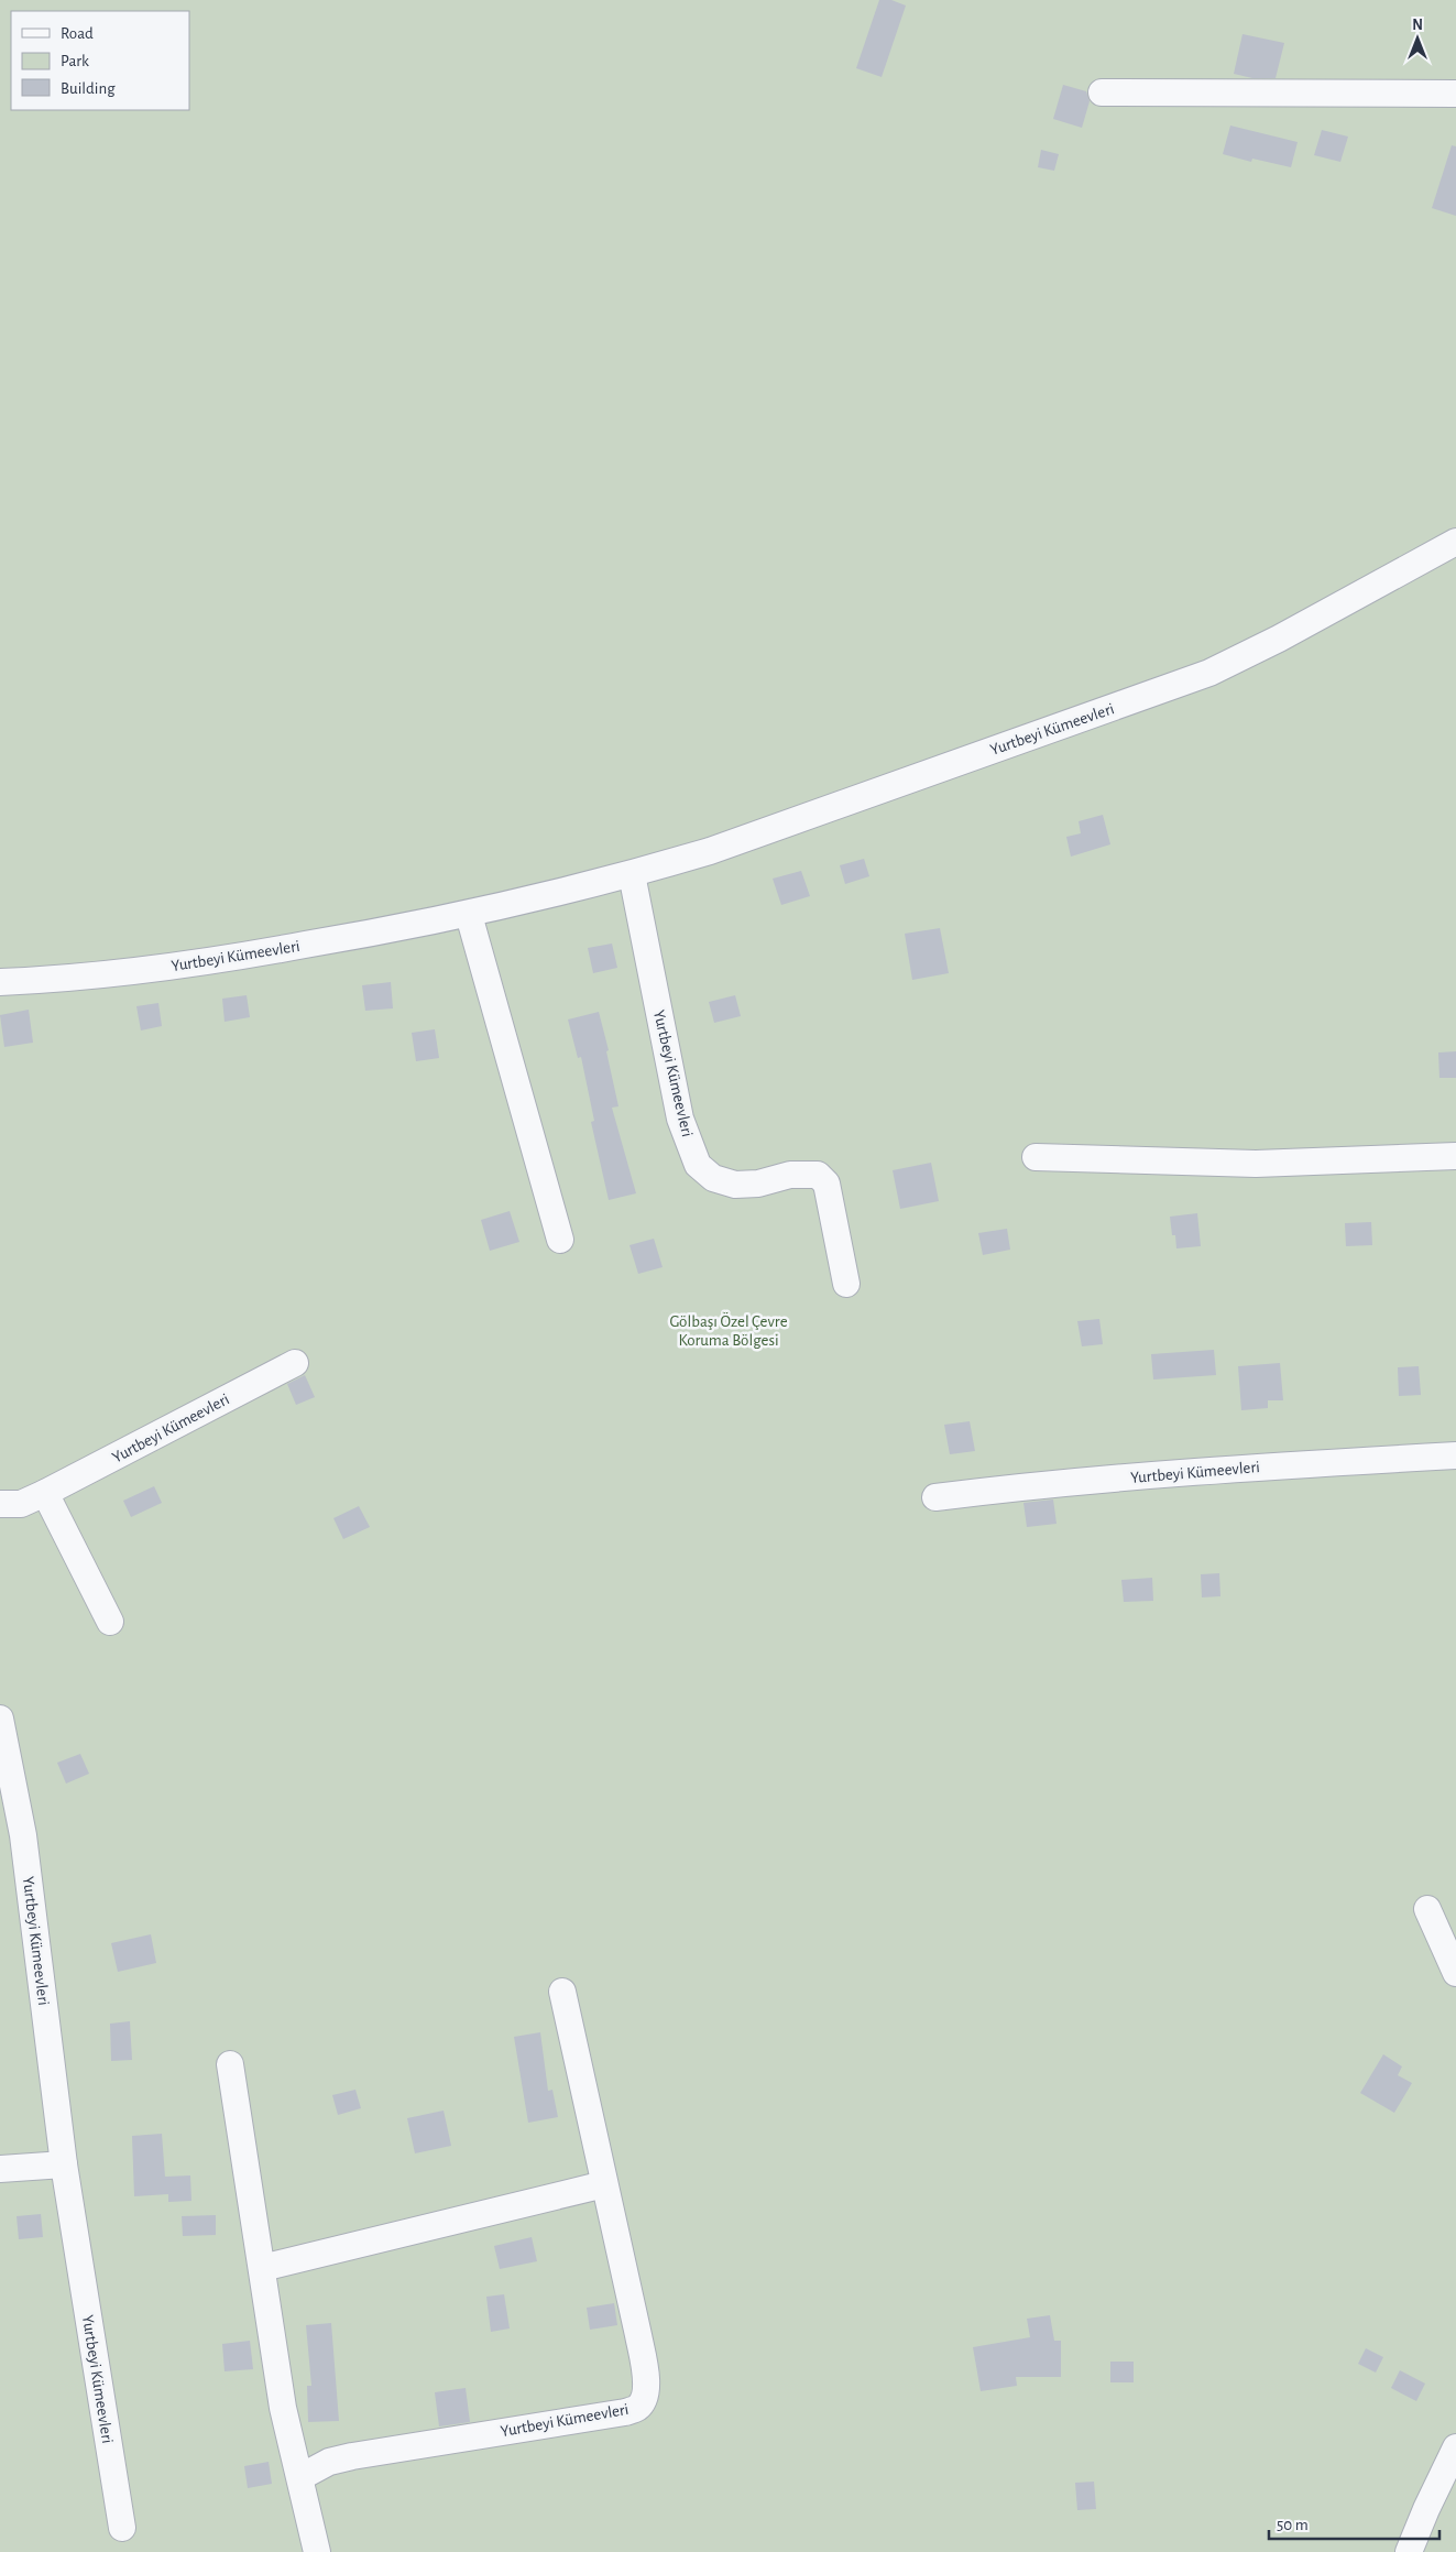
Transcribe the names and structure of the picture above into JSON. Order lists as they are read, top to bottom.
{
  "streets": {
    "street": ["Yurtbeyi Kümeevleri"]
  },
  "parks": ["Gölbaşı Özel Çevre Koruma Bölgesi"],
  "legend": ["Road", "Park", "Building"],
  "scale_bar": "50 m",
  "north": "top"
}
